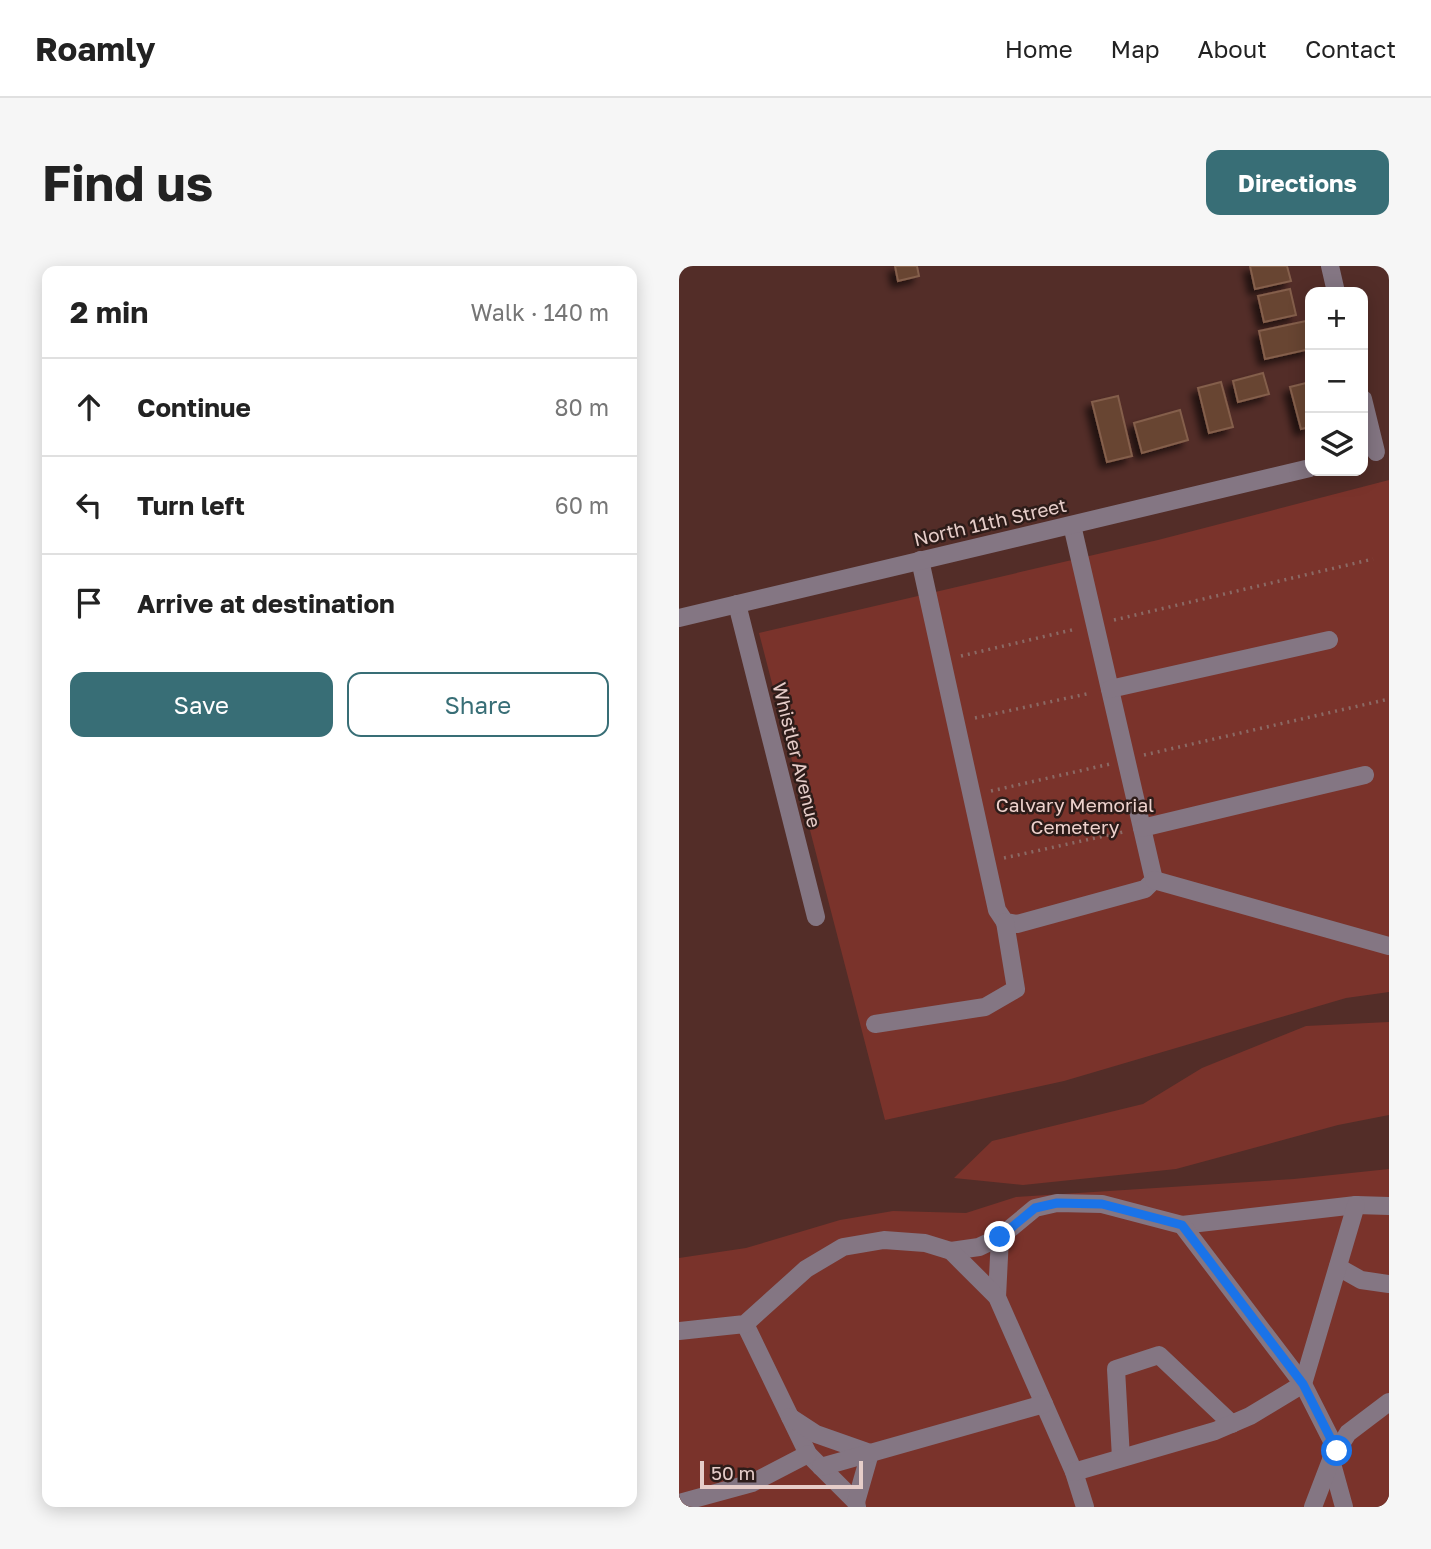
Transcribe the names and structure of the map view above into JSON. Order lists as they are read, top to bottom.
{
  "streets": {
    "street": ["North 11th Street", "Whistler Avenue"]
  },
  "crossings": [
    ["North 11th Street", "Whistler Avenue"]
  ],
  "parks": ["Calvary Memorial Cemetery"],
  "scale_bar": "50 m",
  "page": {
    "header": "Roamly",
    "nav": [
      "Home",
      "Map",
      "About",
      "Contact"
    ],
    "buttons": [
      "Directions",
      ["Save", "Share"]
    ],
    "title": "Find us",
    "heading": ["2 min", "Walk · 140 m"],
    "map_buttons": ["+", "−"],
    "list": [
      ["Continue", "80 m"],
      ["Turn left", "60 m"],
      "Arrive at destination"
    ],
    "scale": "50 m"
  }
}
